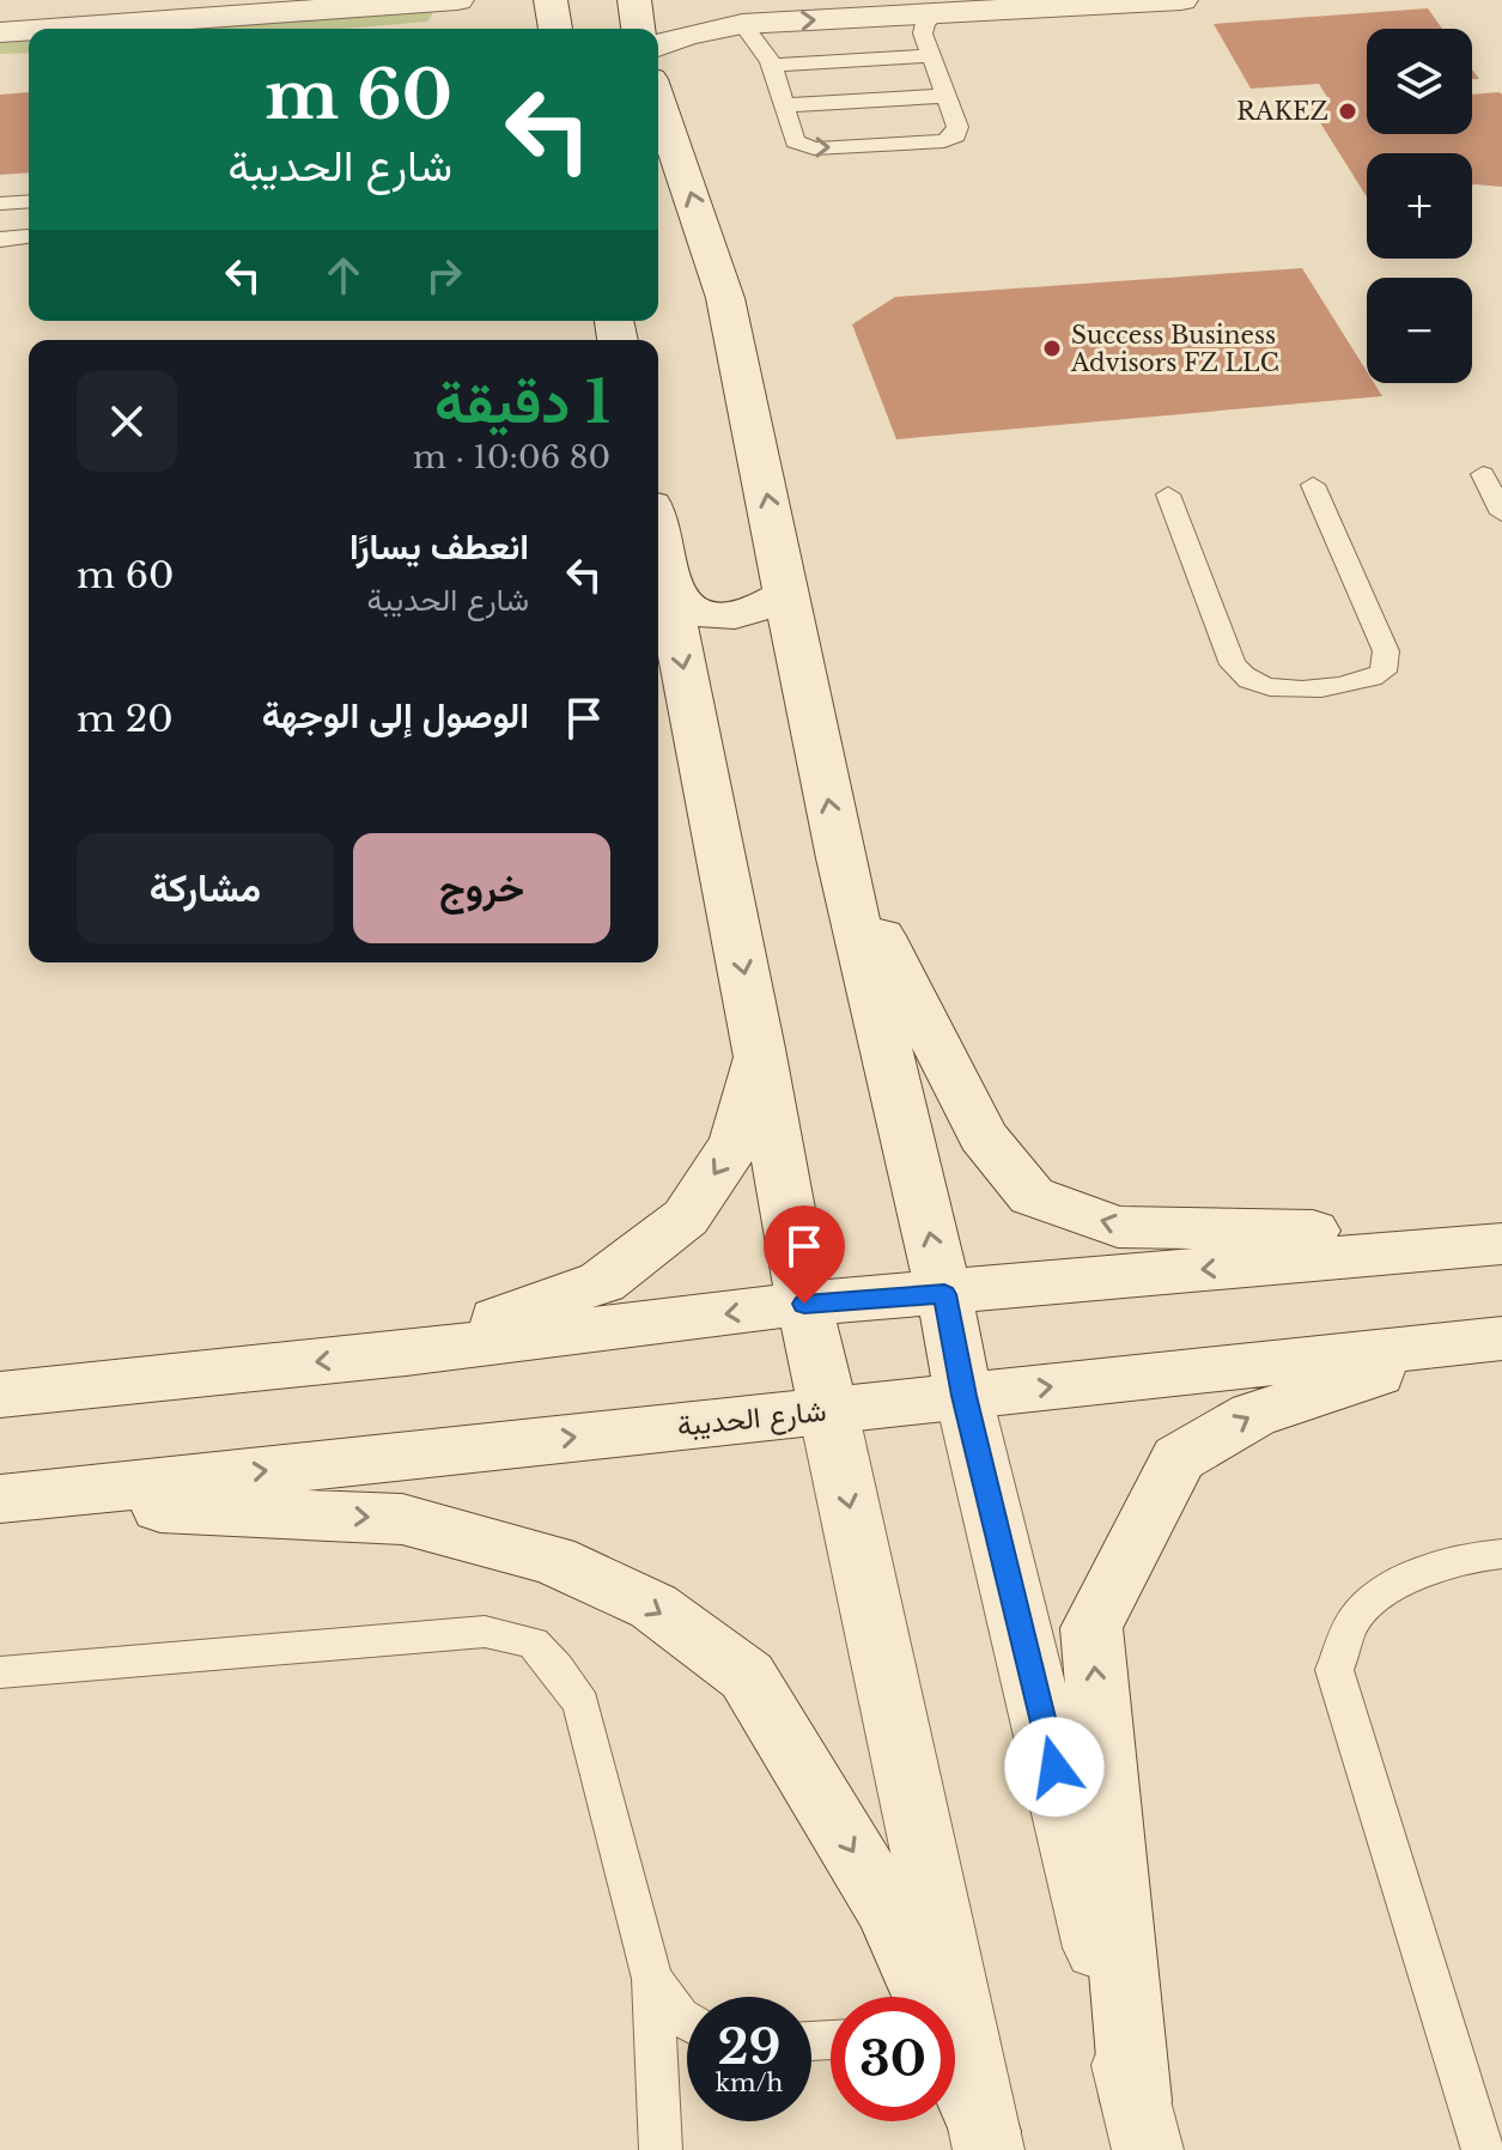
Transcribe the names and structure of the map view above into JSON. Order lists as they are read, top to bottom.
{
  "streets": {
    "main road": ["شارع الحديبة"]
  },
  "places": ["RAKEZ", "Success Business Advisors FZ LLC"],
  "page": {
    "map_buttons": ["+", "−"],
    "turn": ["60 m", "شارع الحديبة"],
    "heading": ["1 دقيقة", "80 m · 10:06"],
    "list": [
      {
        "name": "انعطف يسارًا",
        "note": "شارع الحديبة",
        "value": "60 m"
      },
      {
        "name": "الوصول إلى الوجهة",
        "value": "20 m"
      }
    ],
    "buttons": ["خروج", "مشاركة"],
    "speed": "29 km/h",
    "limit": "30"
  }
}
